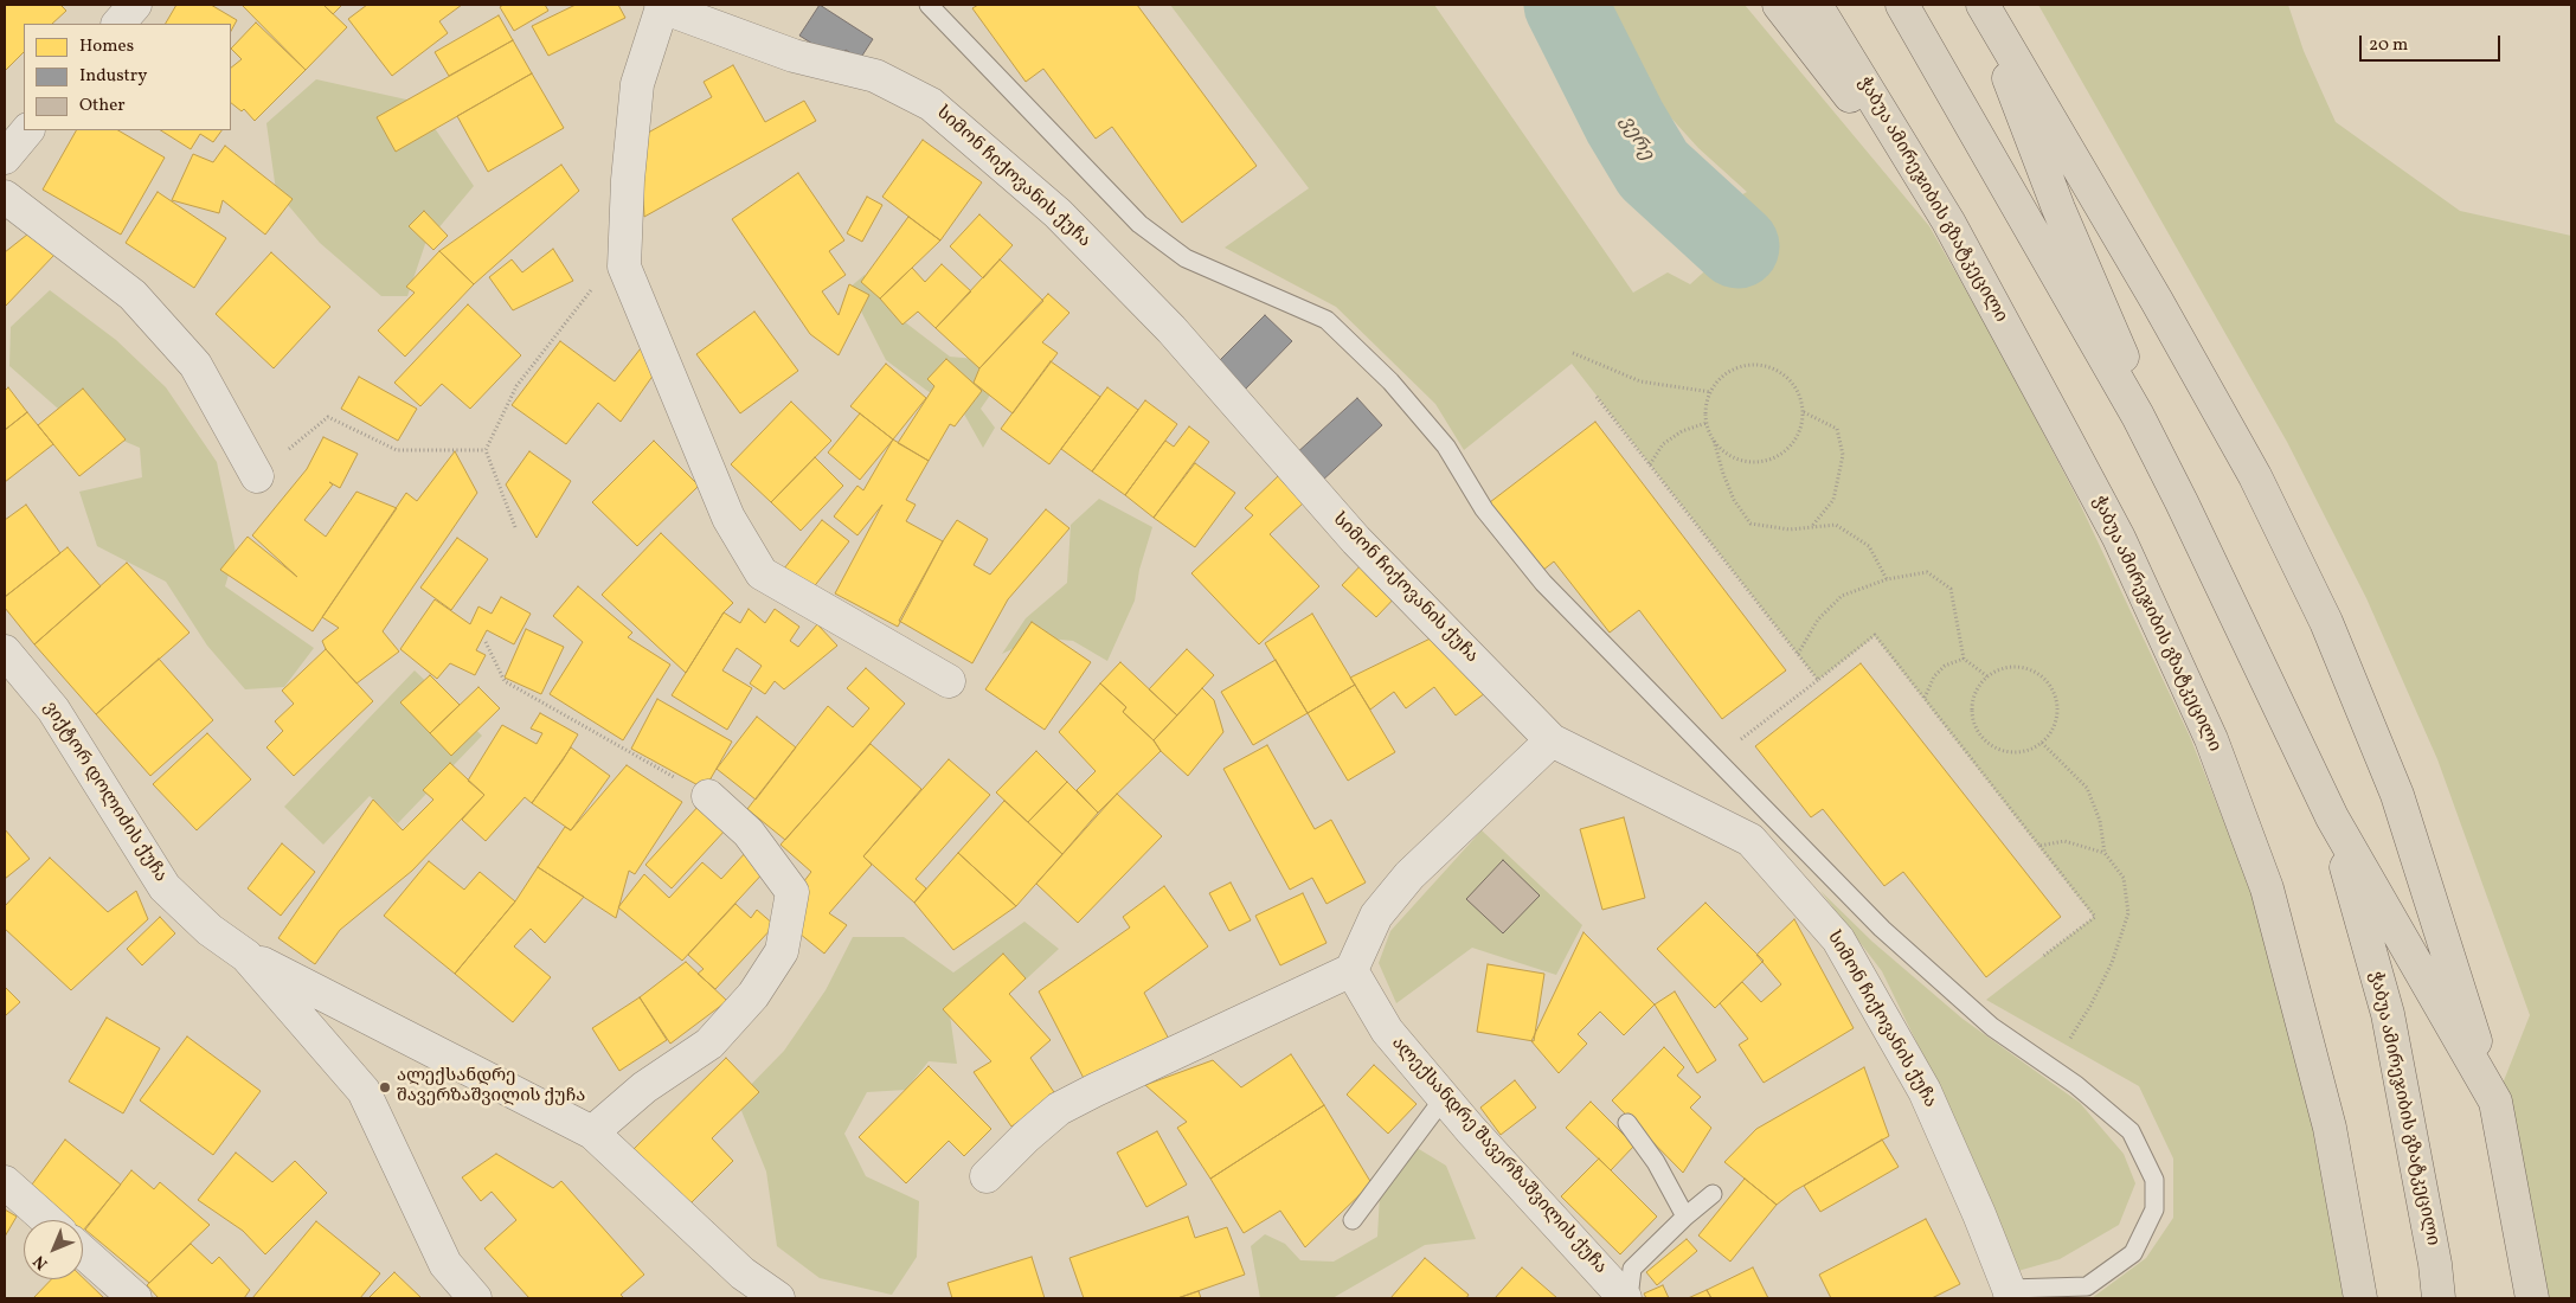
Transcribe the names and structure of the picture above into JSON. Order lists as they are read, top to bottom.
{
  "streets": {
    "main road": ["ჭაბუა ამირეჯიბის გზატკეცილი"],
    "street": ["სიმონ ჩიქოვანის ქუჩა", "ვიქტორ დოლიძის ქუჩა", "ალექსანდრე შავერზაშვილის ქუჩა"]
  },
  "water": ["ვერე"],
  "places": ["ალექსანდრე შავერზაშვილის ქუჩა"],
  "legend": ["Homes", "Industry", "Other"],
  "scale_bar": "20 m",
  "north": "bottom left"
}
